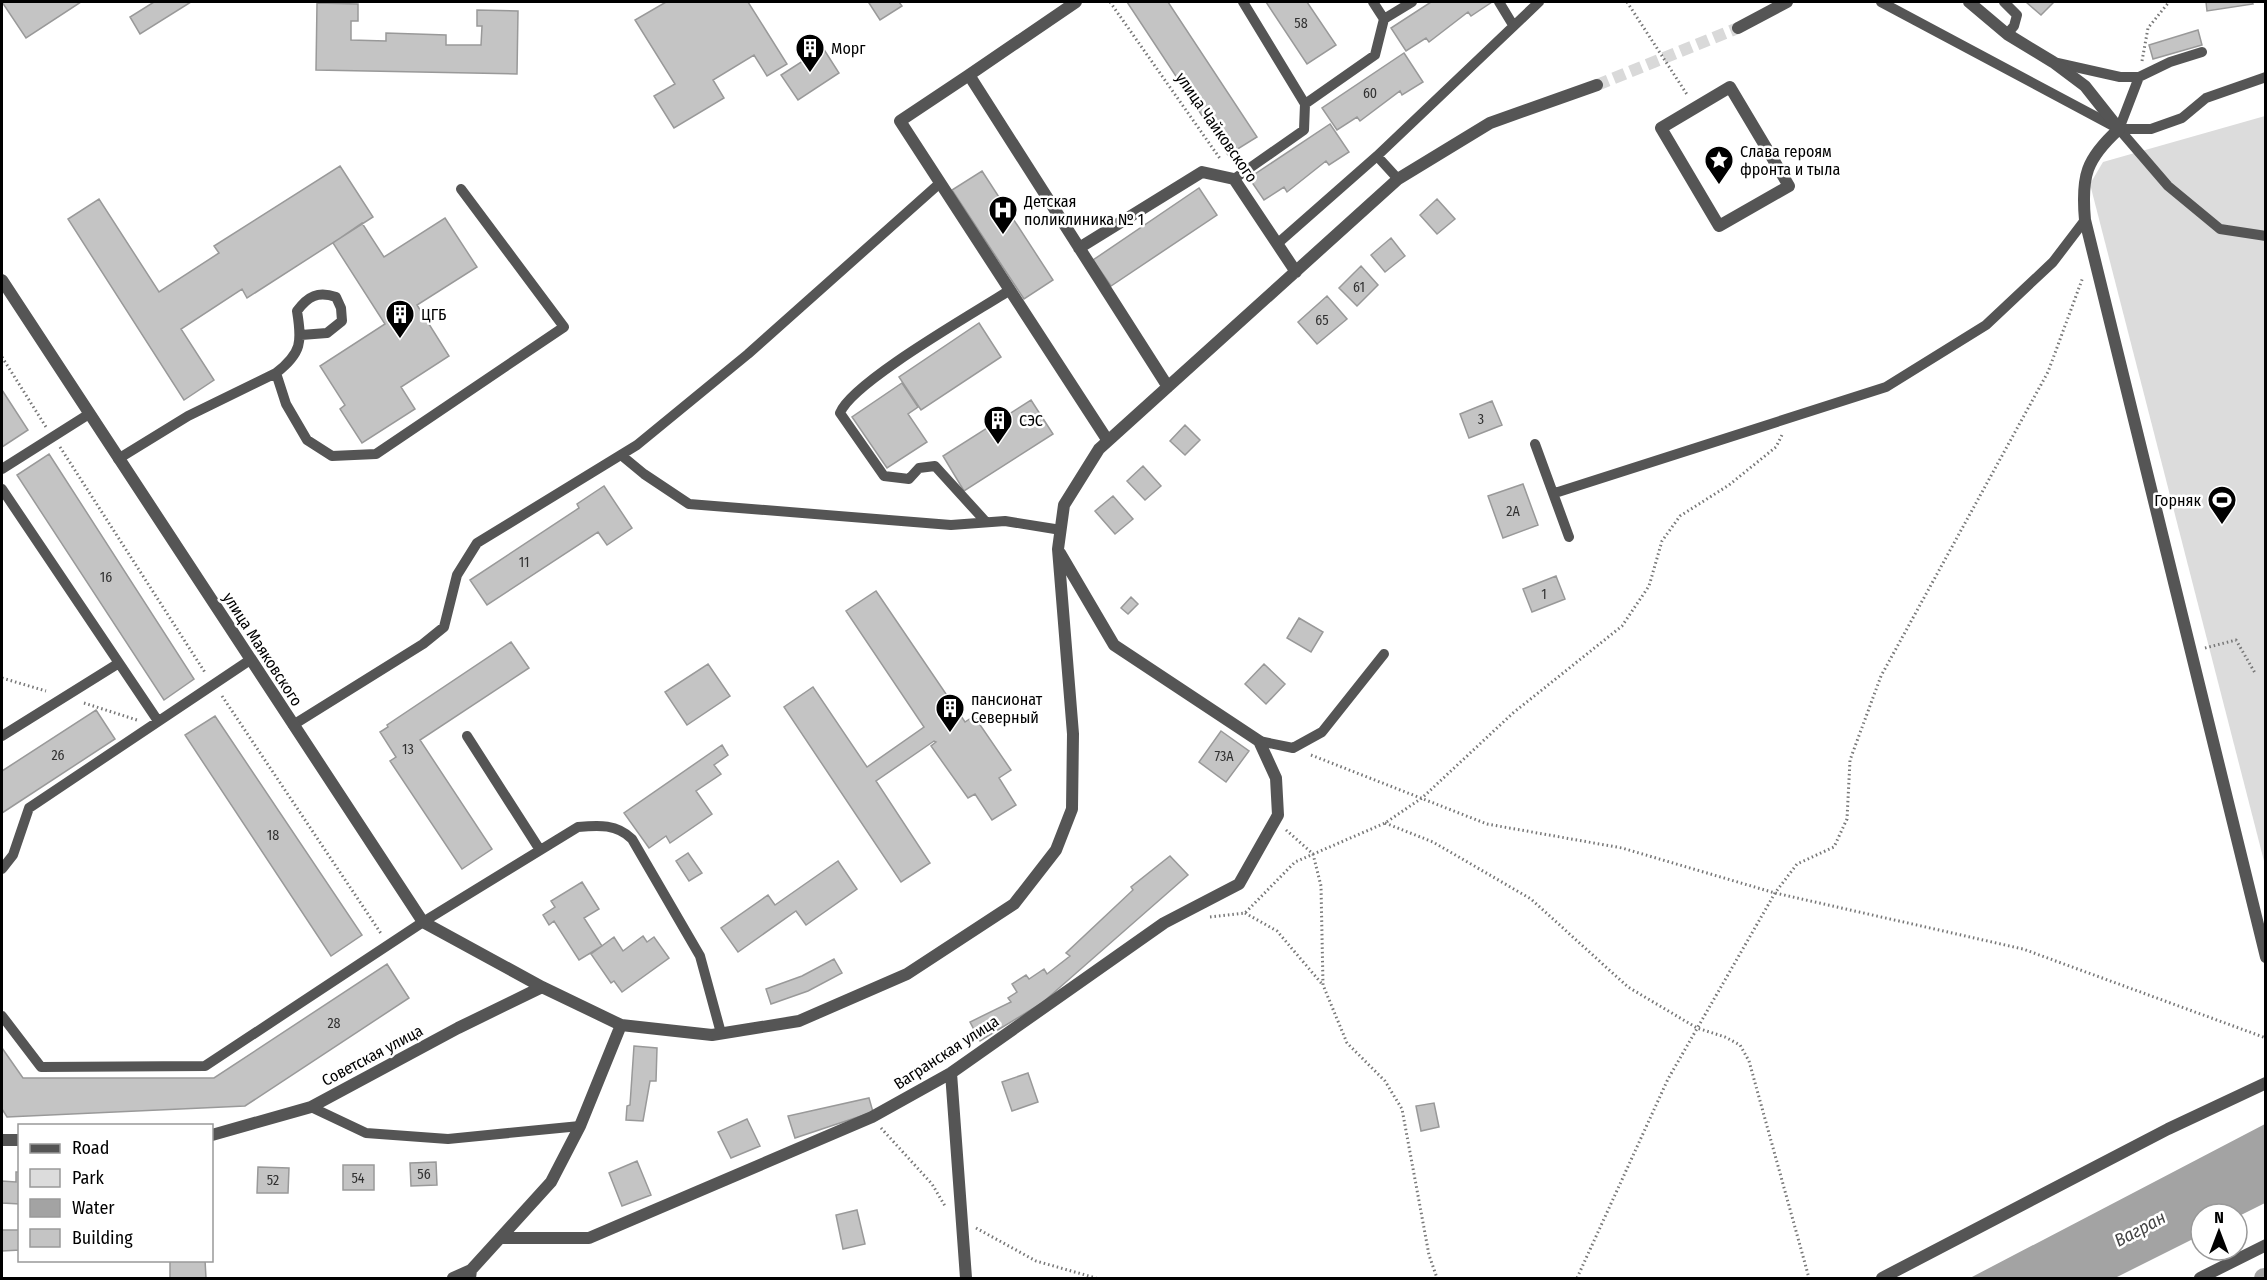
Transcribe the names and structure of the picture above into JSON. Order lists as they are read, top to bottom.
{
  "streets": {
    "street": [
      "улица Чайковского",
      "улица Маяковского",
      "Вагранская улица",
      "Советская улица"
    ]
  },
  "crossings": [
    ["улица Чайковского", "улица Маяковского"],
    ["улица Маяковского", "Советская улица"]
  ],
  "water": ["Вагран"],
  "places": {
    "building": [
      "Морг",
      "ЦГБ",
      "СЭС",
      "пансионат Северный"
    ],
    "place": ["Слава героям фронта и тыла"],
    "hospital": ["Детская поликлиника № 1"],
    "sports": ["Горняк"]
  },
  "house_numbers": [
    "58",
    "60",
    "61",
    "65",
    "3",
    "2А",
    "11",
    "16",
    "1",
    "13",
    "26",
    "73А",
    "18",
    "28",
    "56",
    "54",
    "52"
  ],
  "legend": [
    "Road",
    "Park",
    "Water",
    "Building"
  ],
  "north": "top"
}
